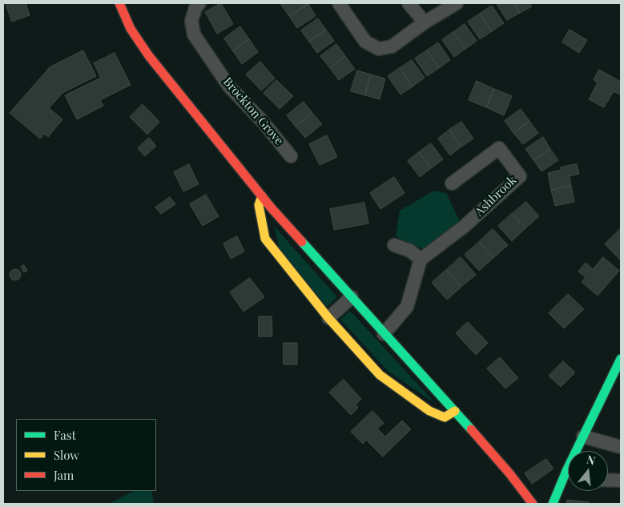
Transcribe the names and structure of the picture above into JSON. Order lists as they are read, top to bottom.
{
  "streets": {
    "street": ["Brockton Grove", "Ashbrook"]
  },
  "legend": ["Fast", "Slow", "Jam"],
  "north": "top"
}
